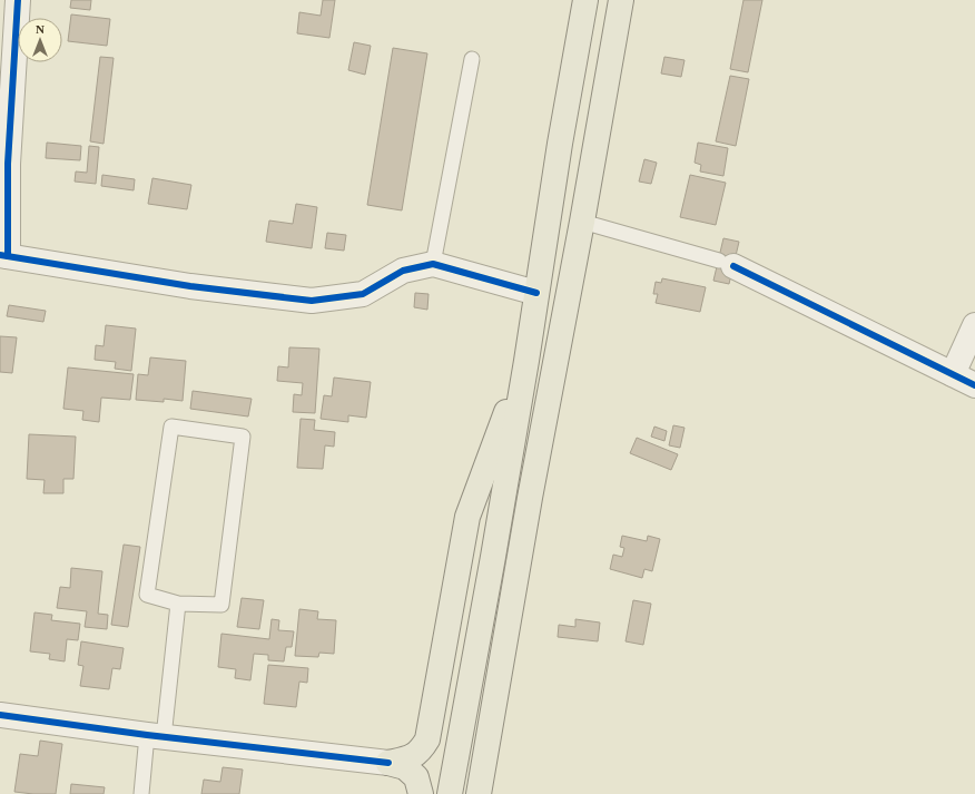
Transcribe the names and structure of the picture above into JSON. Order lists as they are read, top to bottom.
{
  "north": "top"
}
